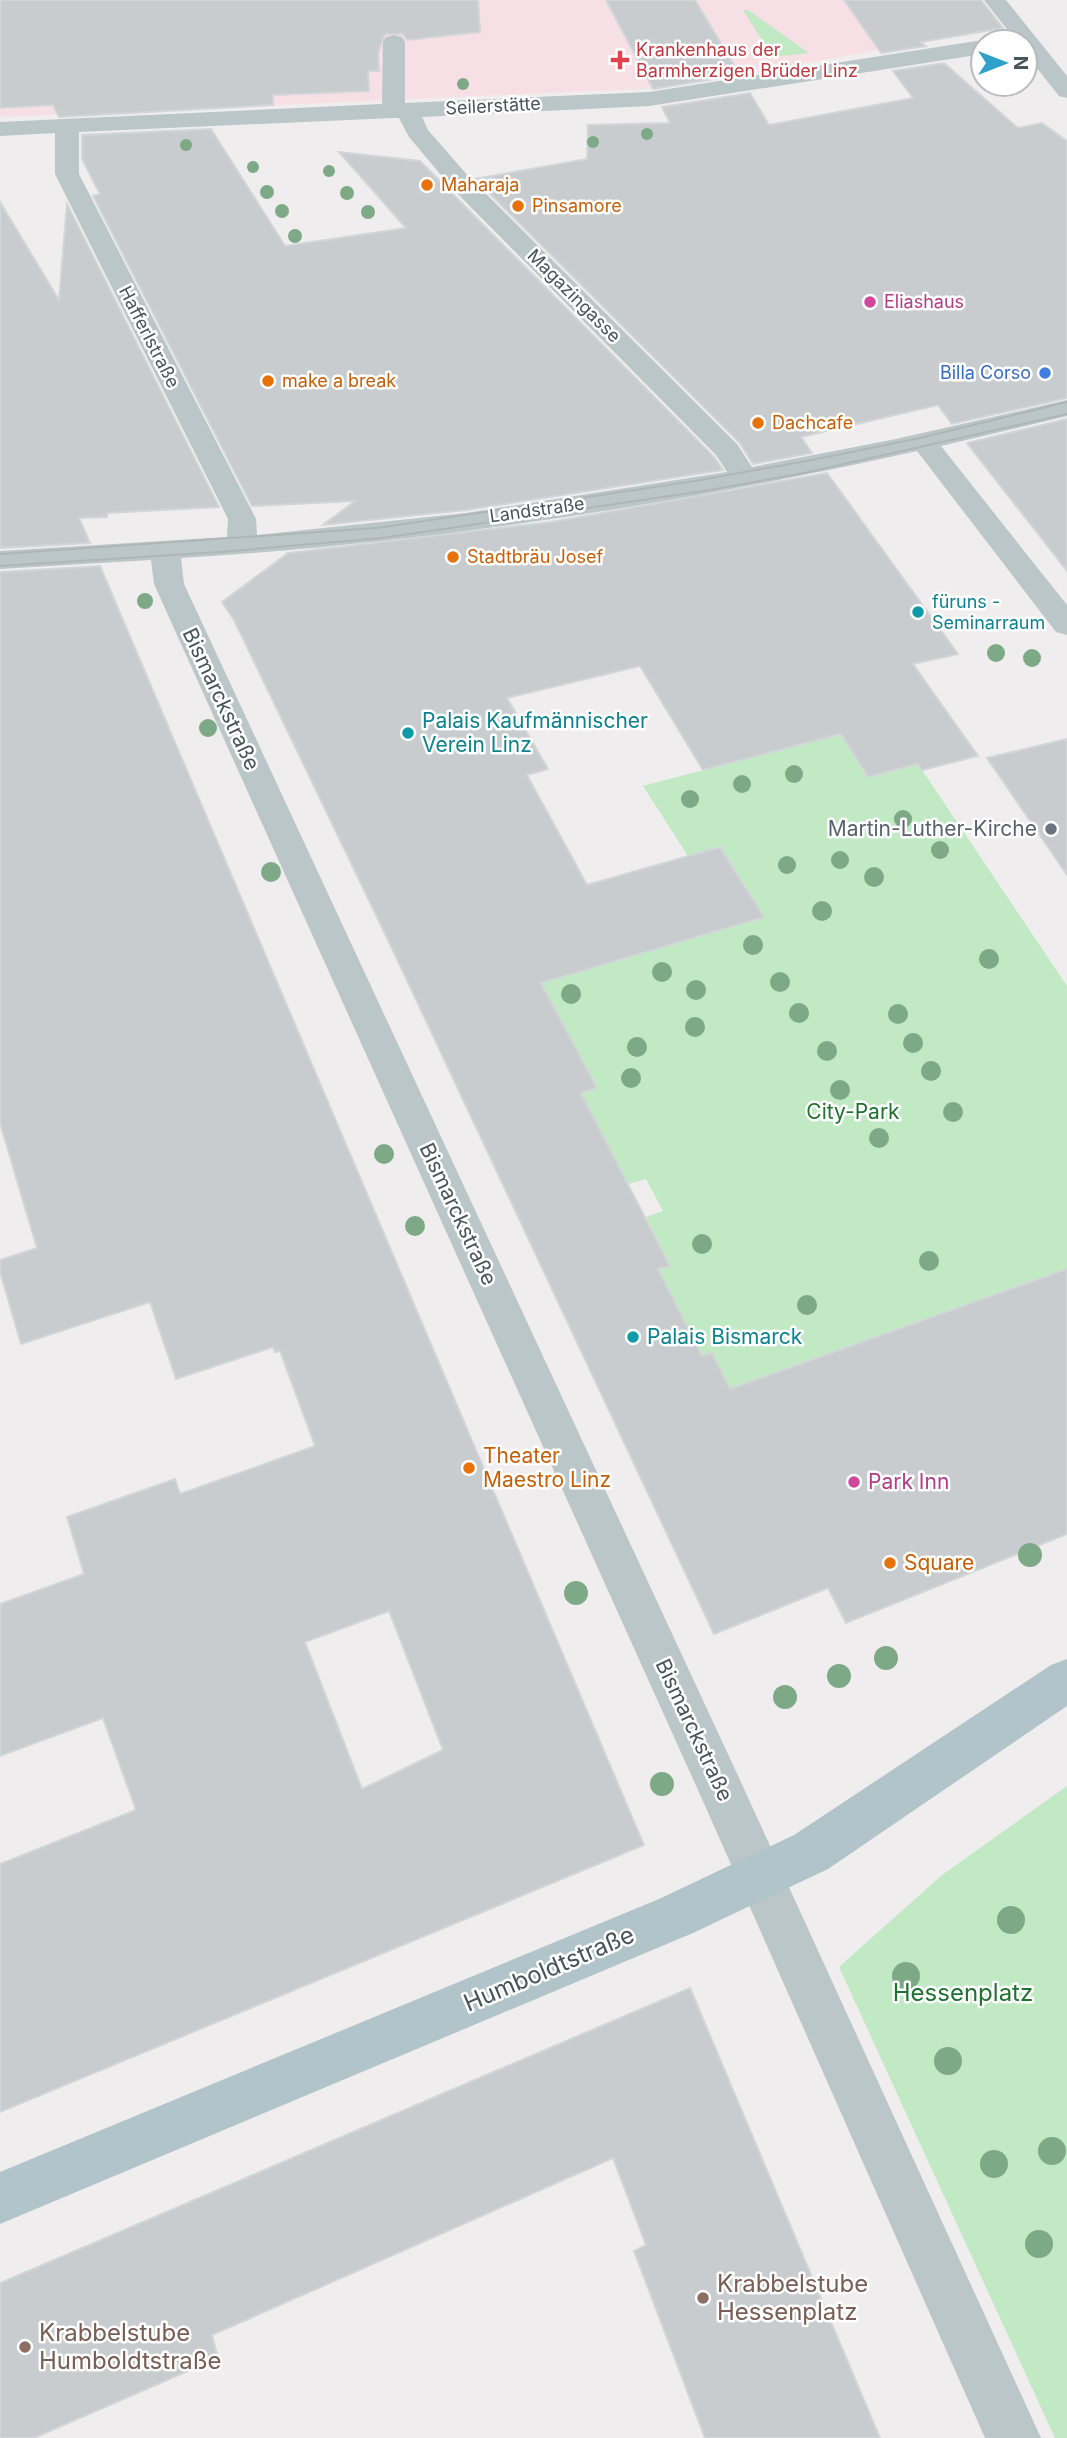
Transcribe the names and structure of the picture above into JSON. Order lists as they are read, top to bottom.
{
  "streets": {
    "main road": ["Humboldtstraße"],
    "street": [
      "Seilerstätte",
      "Magazingasse",
      "Hafferlstraße",
      "Landstraße",
      "Bismarckstraße"
    ]
  },
  "crossings": [
    ["Seilerstätte", "Magazingasse"],
    ["Seilerstätte", "Hafferlstraße"],
    ["Magazingasse", "Landstraße"],
    ["Hafferlstraße", "Landstraße"],
    ["Landstraße", "Bismarckstraße"],
    ["Bismarckstraße", "Humboldtstraße"]
  ],
  "parks": ["City-Park", "Hessenplatz"],
  "places": {
    "health": ["Krankenhaus der Barmherzigen Brüder Linz"],
    "other": [
      "Maharaja",
      "Pinsamore",
      "Eliashaus",
      "Billa Corso",
      "make a break",
      "Dachcafe",
      "Stadtbräu Josef",
      "füruns - Seminarraum",
      "Palais Kaufmännischer Verein Linz",
      "Martin-Luther-Kirche",
      "Palais Bismarck",
      "Theater Maestro Linz",
      "Park Inn",
      "Square",
      "Krabbelstube Hessenplatz",
      "Krabbelstube Humboldtstraße"
    ]
  },
  "north": "right"
}
